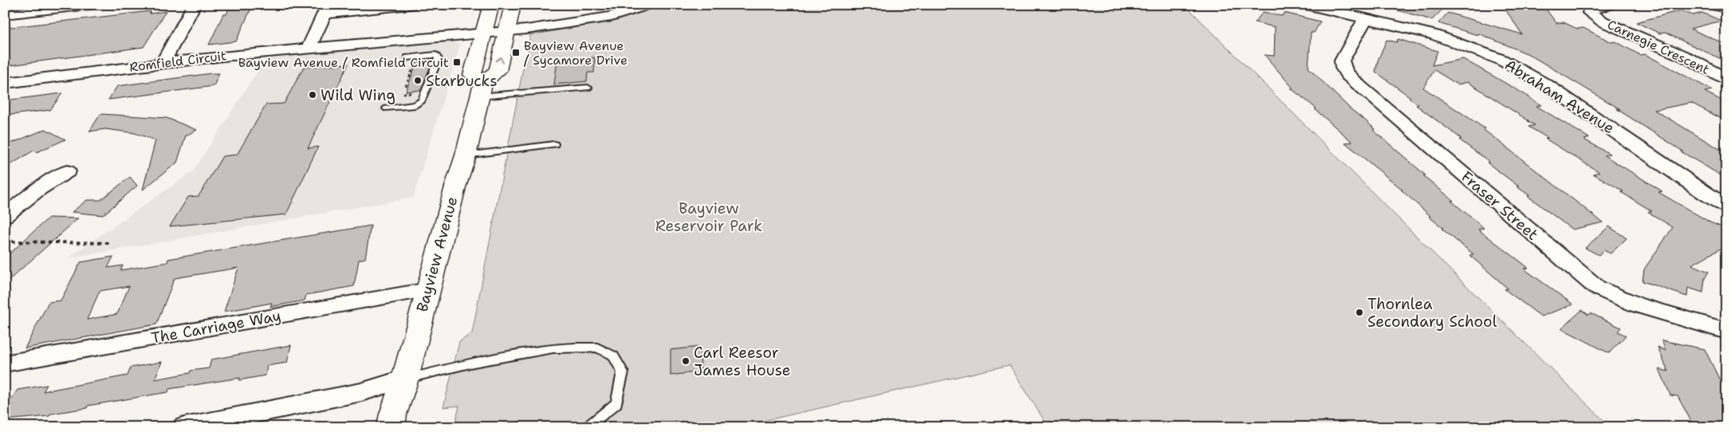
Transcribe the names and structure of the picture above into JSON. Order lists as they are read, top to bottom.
{
  "streets": {
    "main road": ["Bayview Avenue"],
    "street": [
      "Carnegie Crescent",
      "Romfield Circuit",
      "Abraham Avenue",
      "Fraser Street",
      "The Carriage Way"
    ]
  },
  "crossings": [
    ["Abraham Avenue", "Fraser Street"],
    ["Bayview Avenue", "The Carriage Way"]
  ],
  "parks": ["Bayview Reservoir Park"],
  "places": {
    "transit": ["Bayview Avenue / Sycamore Drive", "Bayview Avenue / Romfield Circuit"],
    "other": [
      "Starbucks",
      "Wild Wing",
      "Thornlea Secondary School",
      "Carl Reesor James House"
    ]
  }
}
